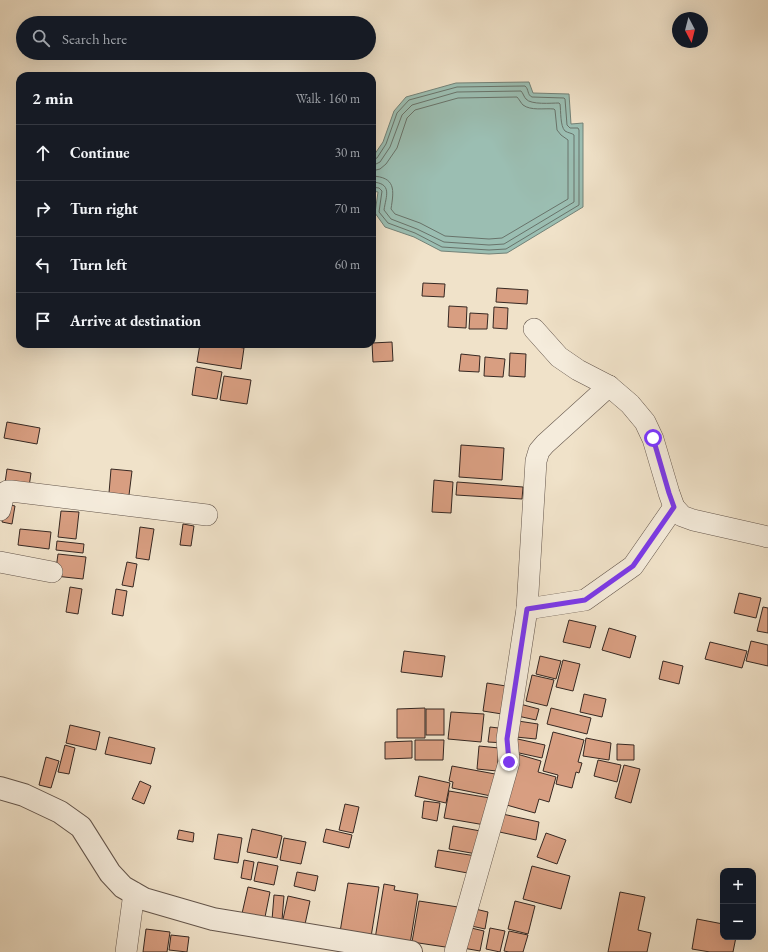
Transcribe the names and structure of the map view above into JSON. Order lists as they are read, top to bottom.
{
  "north": "bottom",
  "page": {
    "search": "Search here",
    "heading": ["2 min", "Walk · 160 m"],
    "list": [
      ["Continue", "30 m"],
      ["Turn right", "70 m"],
      ["Turn left", "60 m"],
      "Arrive at destination"
    ],
    "map_buttons": ["+", "−"]
  }
}
